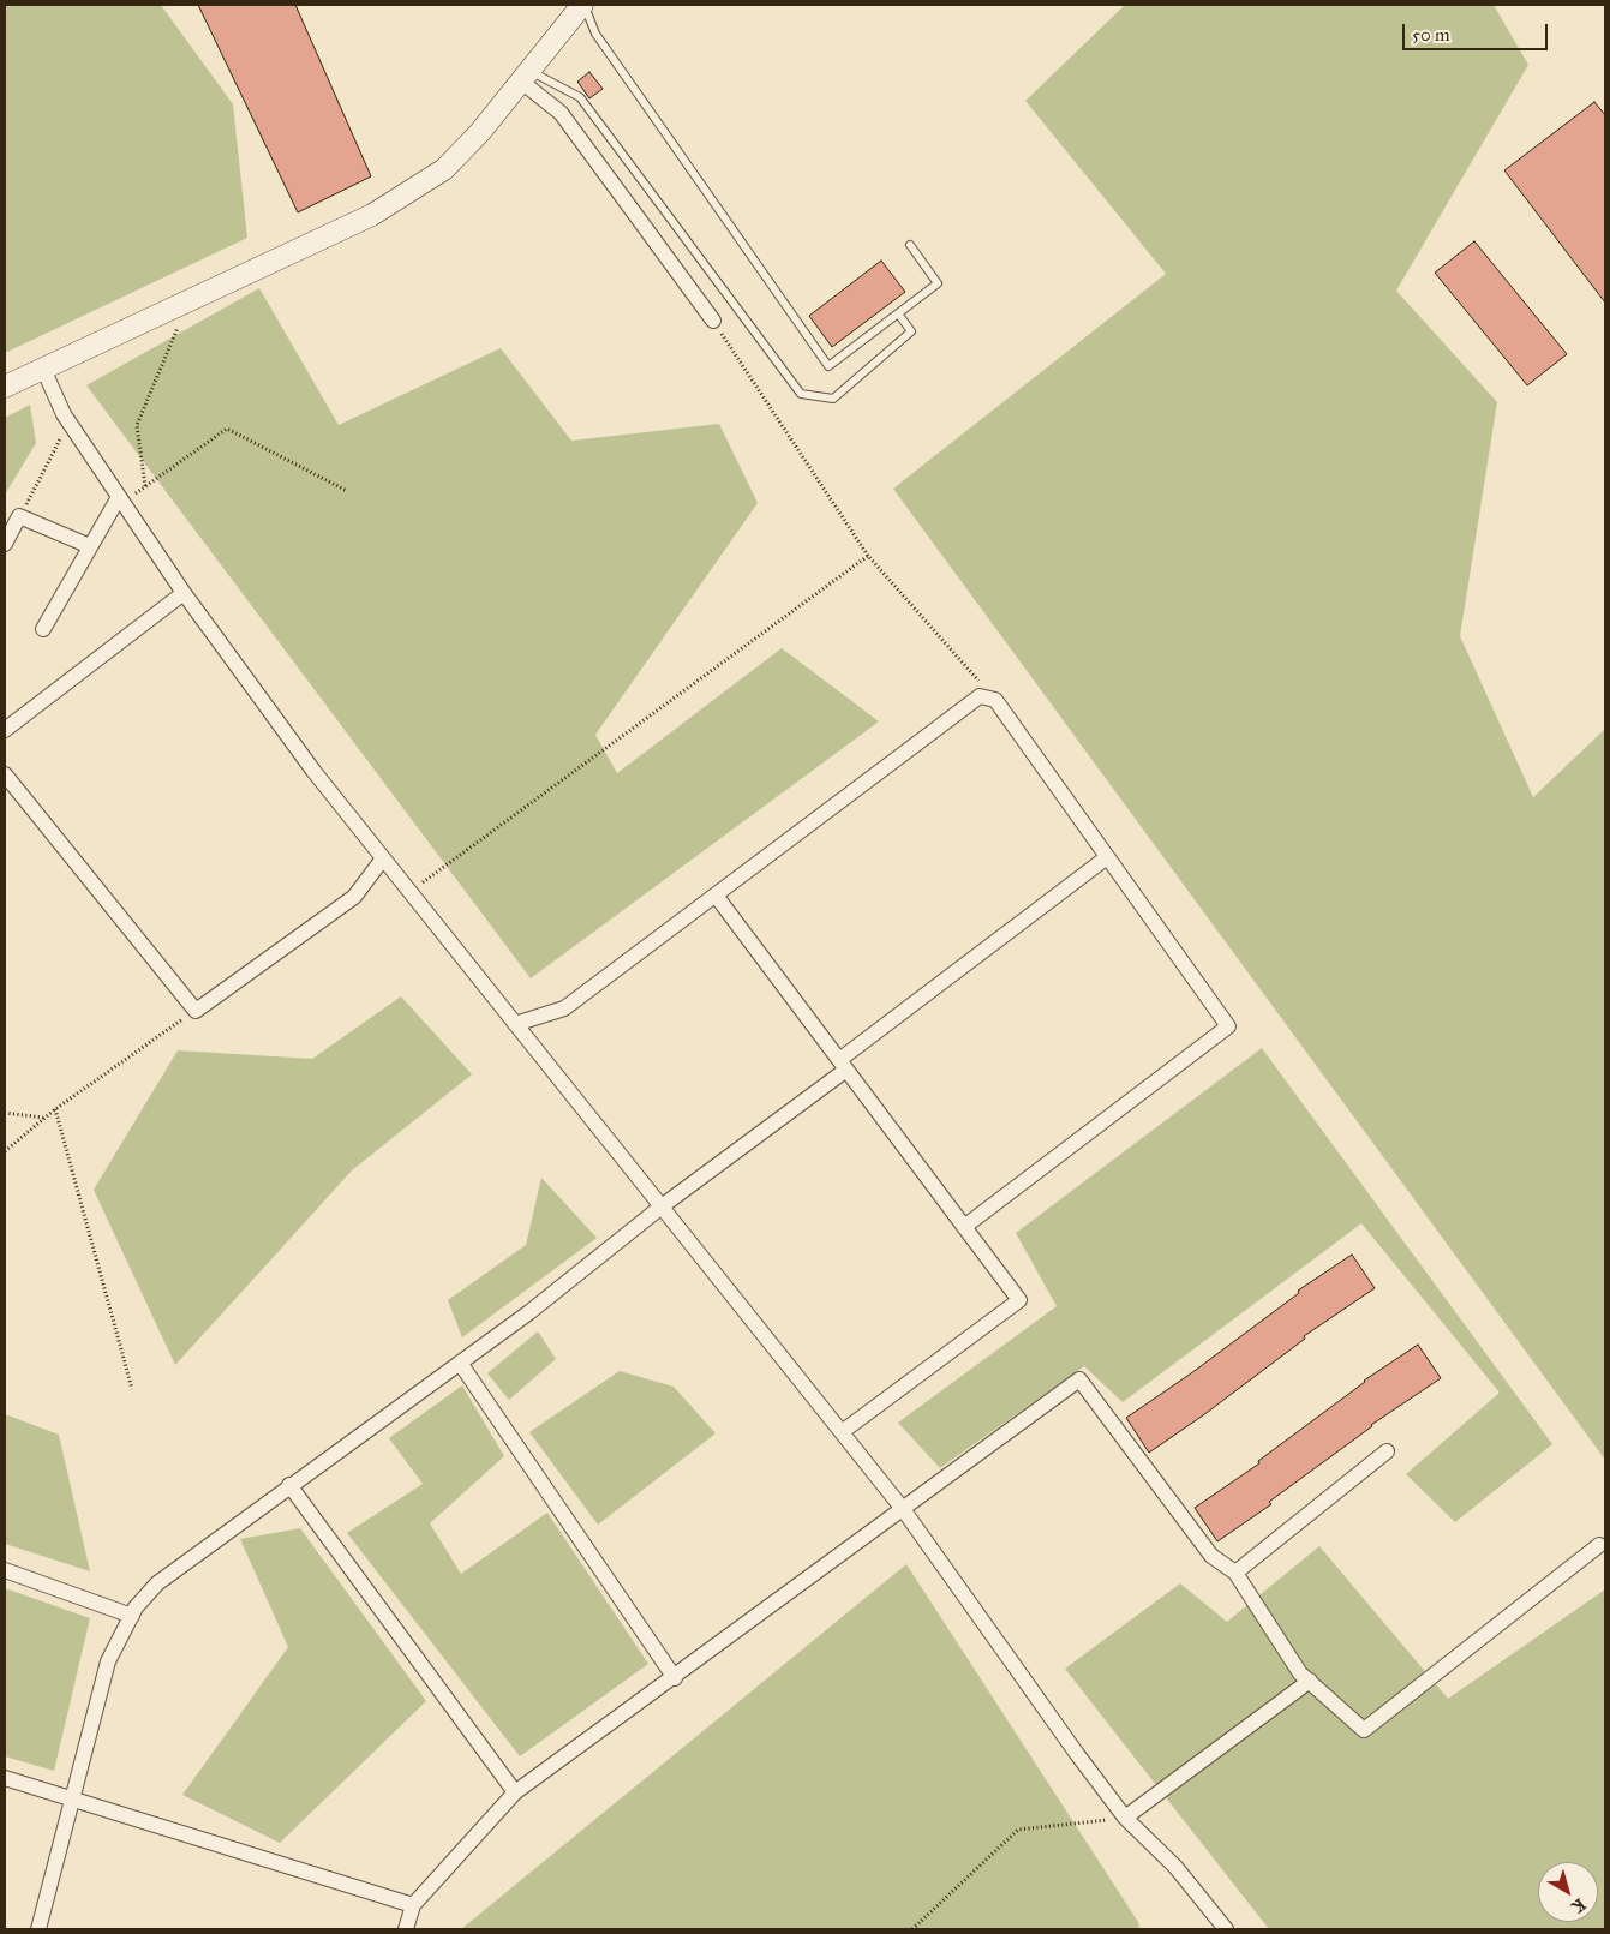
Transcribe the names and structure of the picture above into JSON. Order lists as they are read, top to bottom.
{
  "scale_bar": "50 m",
  "north": "bottom right"
}
